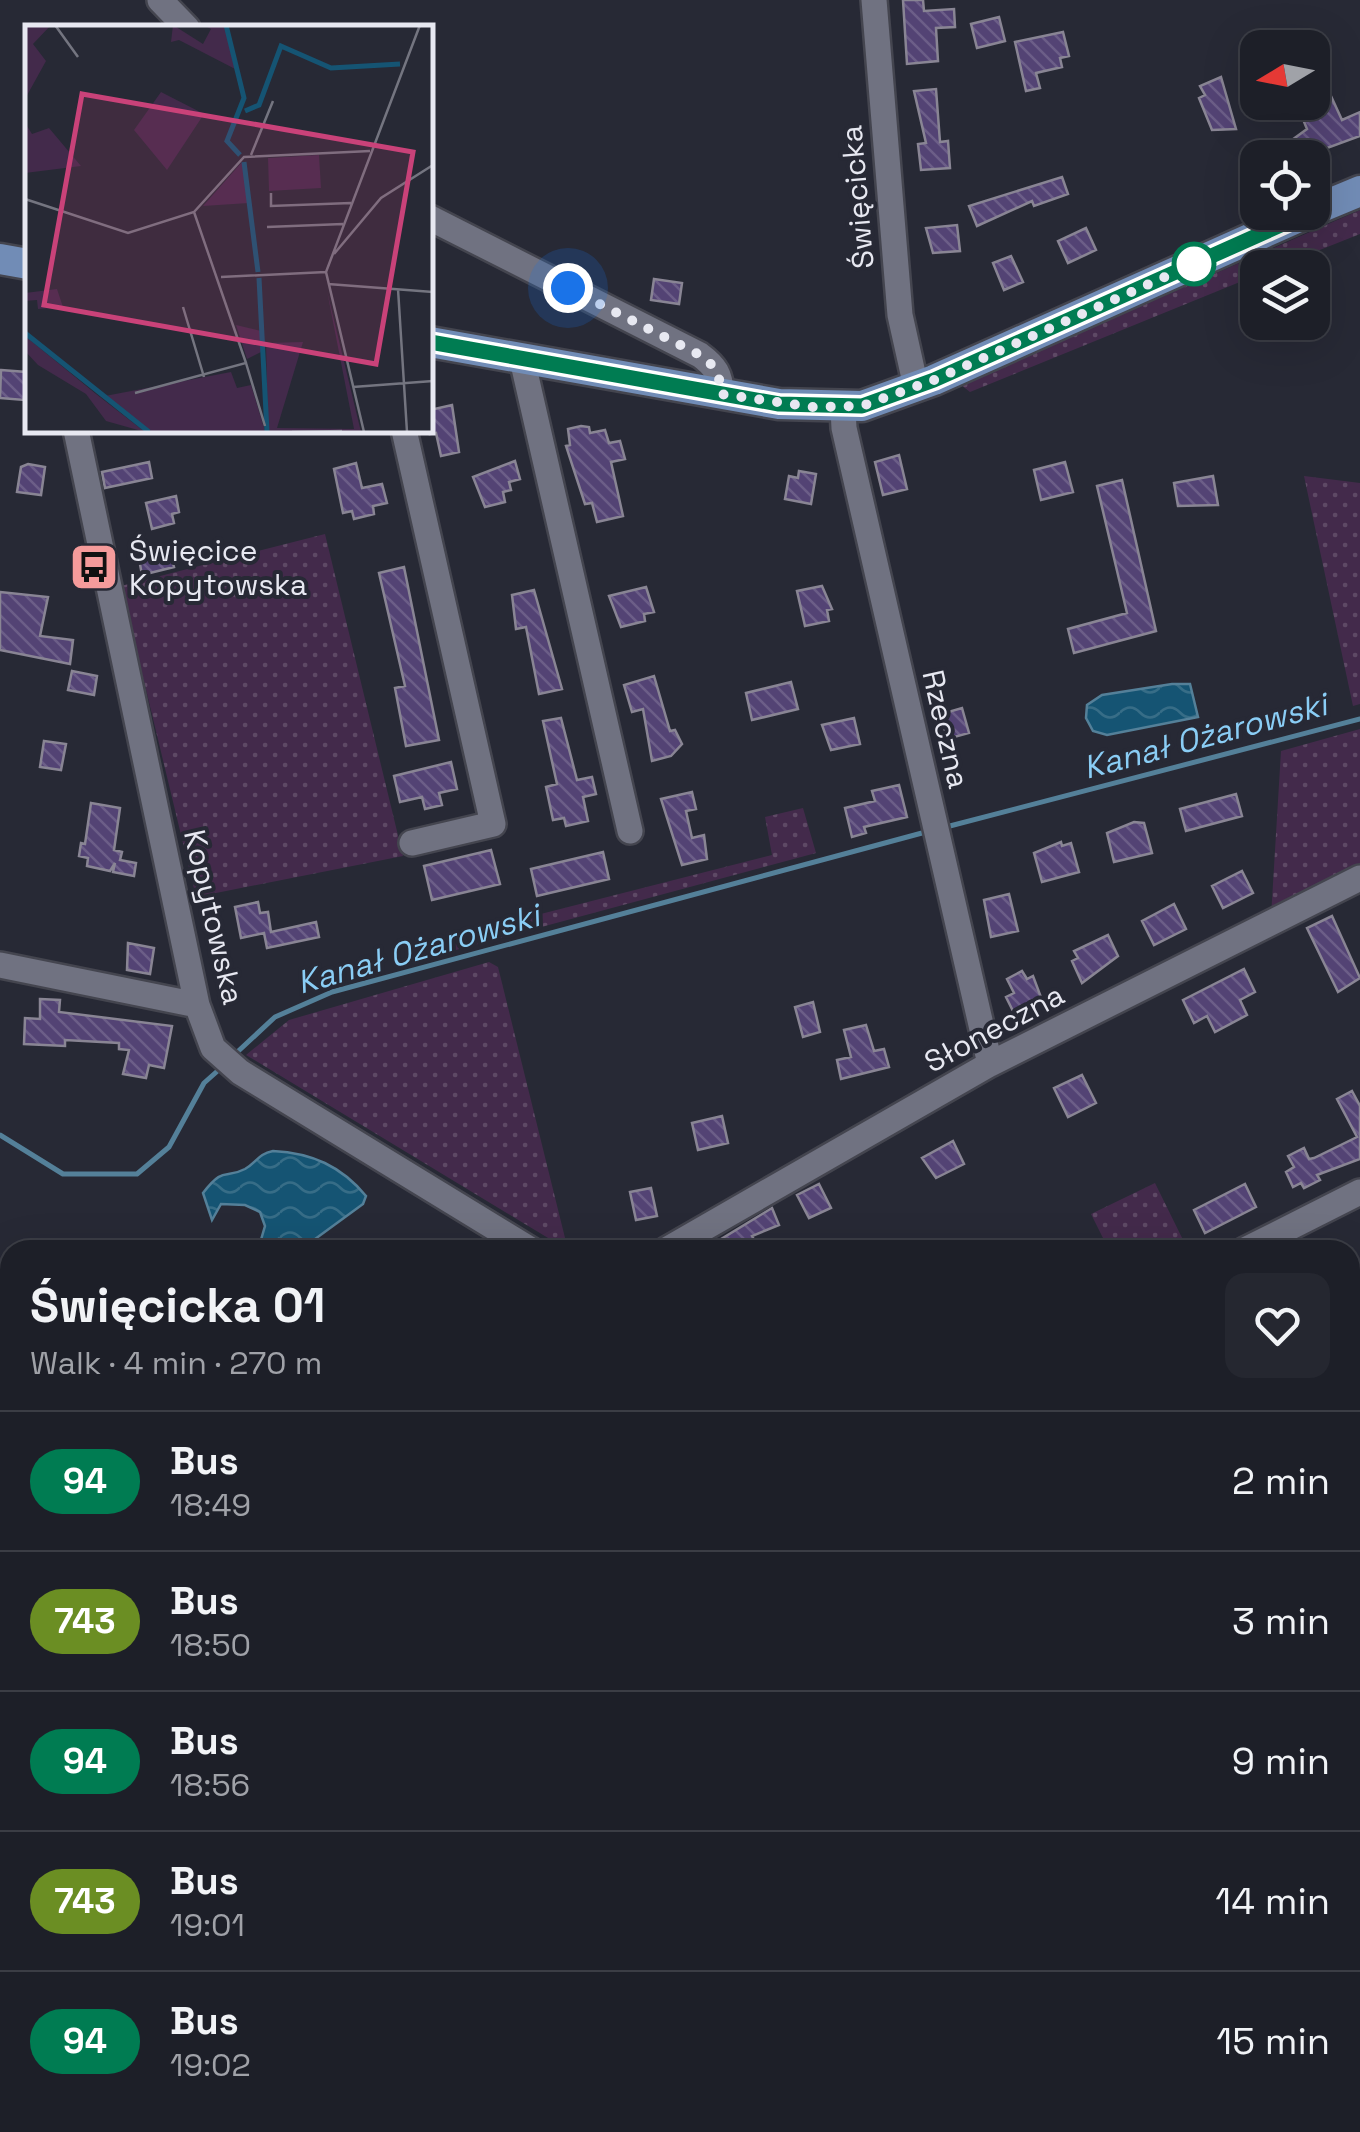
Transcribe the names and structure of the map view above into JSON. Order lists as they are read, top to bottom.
{
  "streets": {
    "street": [
      "Święcicka",
      "Rzeczna",
      "Kopytowska",
      "Słoneczna"
    ]
  },
  "crossings": [
    ["Rzeczna", "Słoneczna"]
  ],
  "water": ["Kanał Ożarowski"],
  "places": {
    "bus stop": ["Święcice Kopytowska"]
  },
  "lines": ["bus line 94"],
  "north": "left",
  "page": {
    "heading": ["Święcicka 01", "Walk · 4 min · 270 m"],
    "list": [
      {
        "mark": "94",
        "name": "Bus",
        "note": "18:49",
        "value": "2 min"
      },
      {
        "mark": "743",
        "name": "Bus",
        "note": "18:50",
        "value": "3 min"
      },
      {
        "mark": "94",
        "name": "Bus",
        "note": "18:56",
        "value": "9 min"
      },
      {
        "mark": "743",
        "name": "Bus",
        "note": "19:01",
        "value": "14 min"
      },
      {
        "mark": "94",
        "name": "Bus",
        "note": "19:02",
        "value": "15 min"
      }
    ]
  }
}
